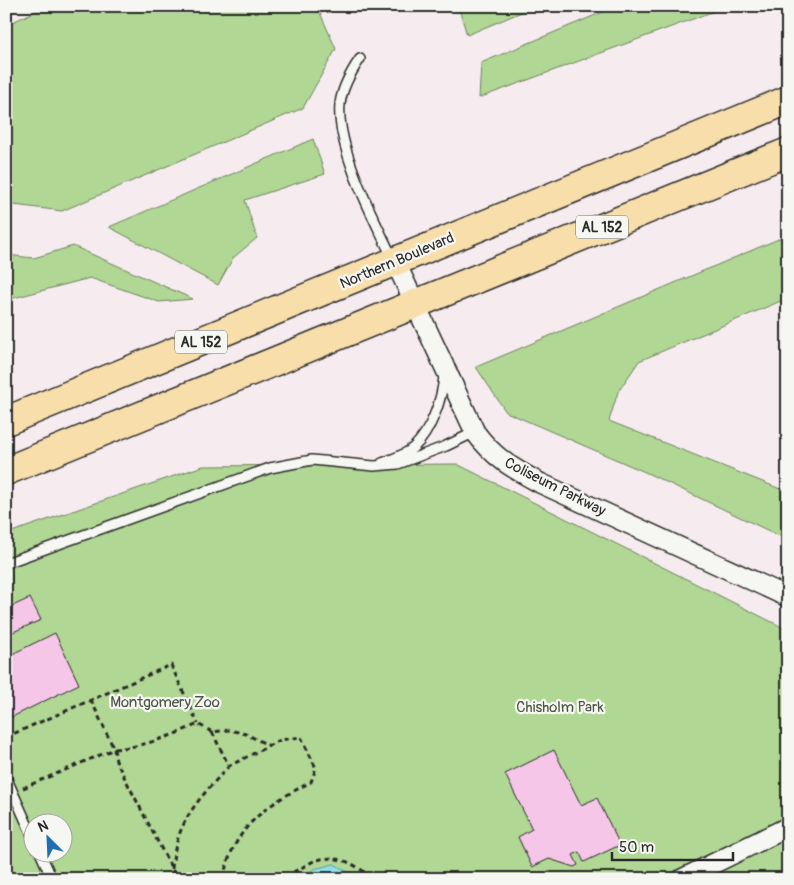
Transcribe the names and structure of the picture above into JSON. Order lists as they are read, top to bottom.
{
  "streets": {
    "highway": ["AL 152", "Northern Boulevard"],
    "street": ["Coliseum Parkway"]
  },
  "crossings": [
    ["AL 152", "Coliseum Parkway"],
    ["Northern Boulevard", "Coliseum Parkway"]
  ],
  "parks": ["Montgomery Zoo", "Chisholm Park"],
  "scale_bar": "50 m",
  "north": "top left"
}
